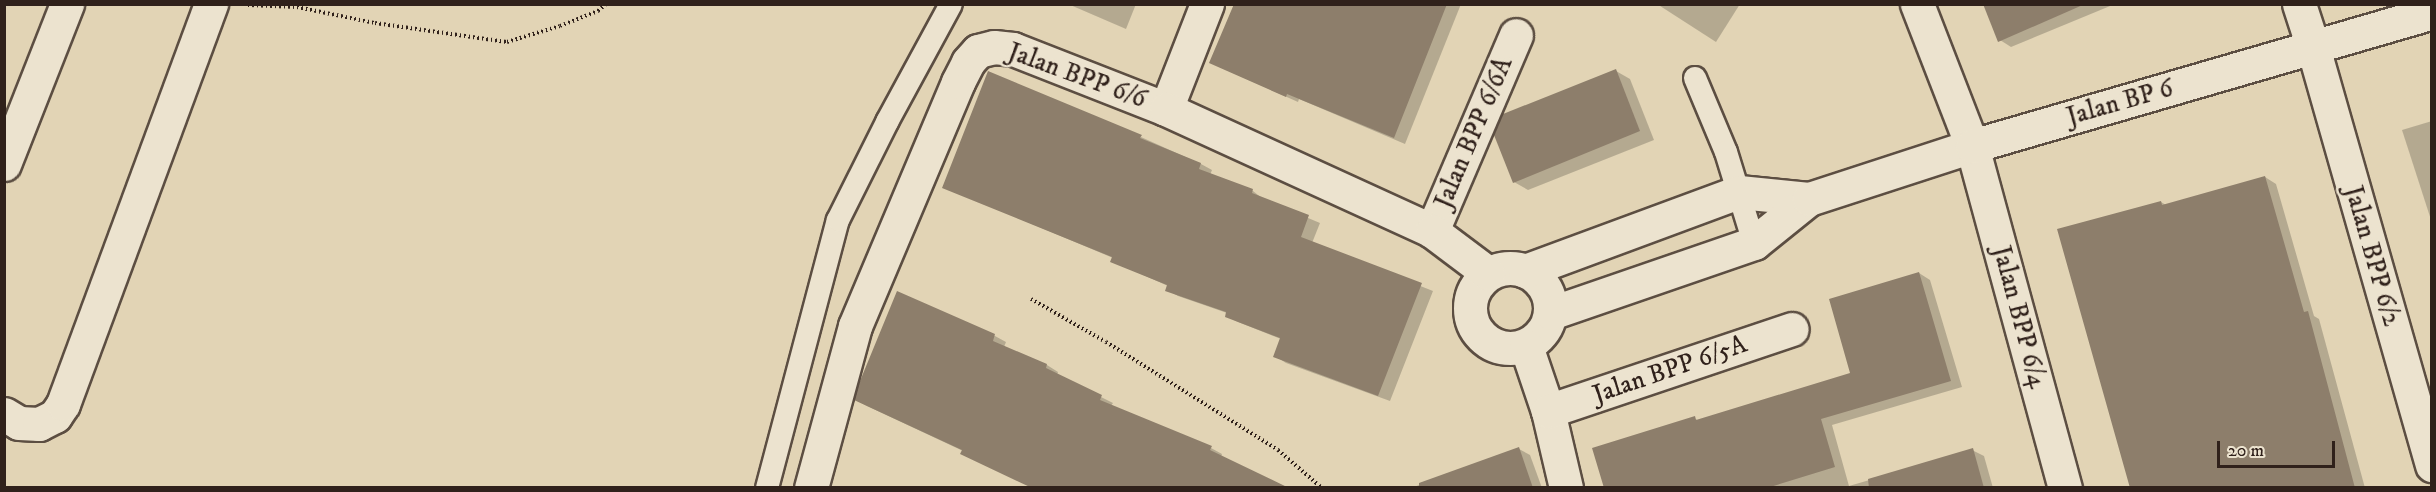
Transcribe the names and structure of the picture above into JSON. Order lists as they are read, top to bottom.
{
  "streets": {
    "street": [
      "Jalan BPP 6/6",
      "Jalan BP 6",
      "Jalan BPP 6/6A",
      "Jalan BPP 6/2",
      "Jalan BPP 6/4",
      "Jalan BPP 6/5A"
    ]
  },
  "crossings": [
    ["Jalan BPP 6/6", "Jalan BPP 6/6A"],
    ["Jalan BP 6", "Jalan BPP 6/2"],
    ["Jalan BP 6", "Jalan BPP 6/4"]
  ],
  "scale_bar": "20 m"
}
